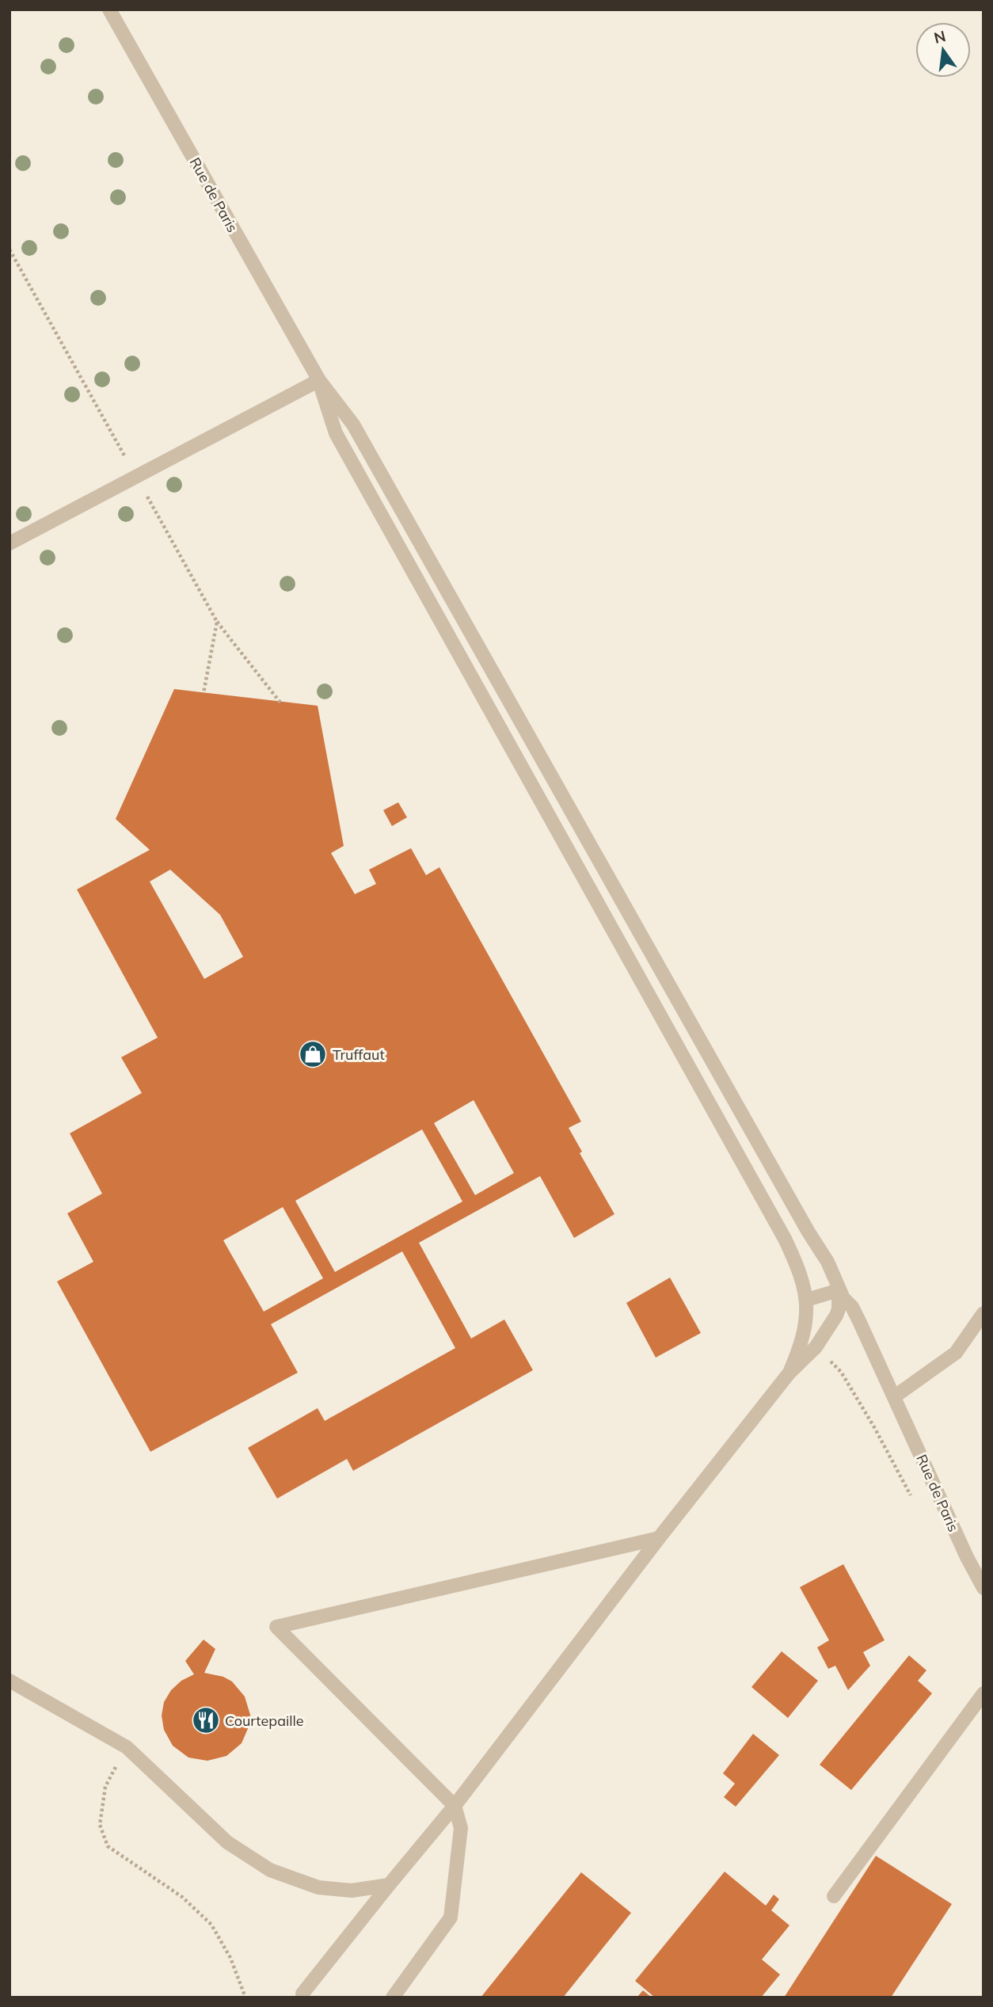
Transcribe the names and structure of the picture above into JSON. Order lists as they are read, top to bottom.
{
  "streets": {
    "street": ["Rue de Paris"]
  },
  "places": {
    "shop": ["Truffaut"],
    "restaurant": ["Courtepaille"]
  },
  "north": "top"
}
